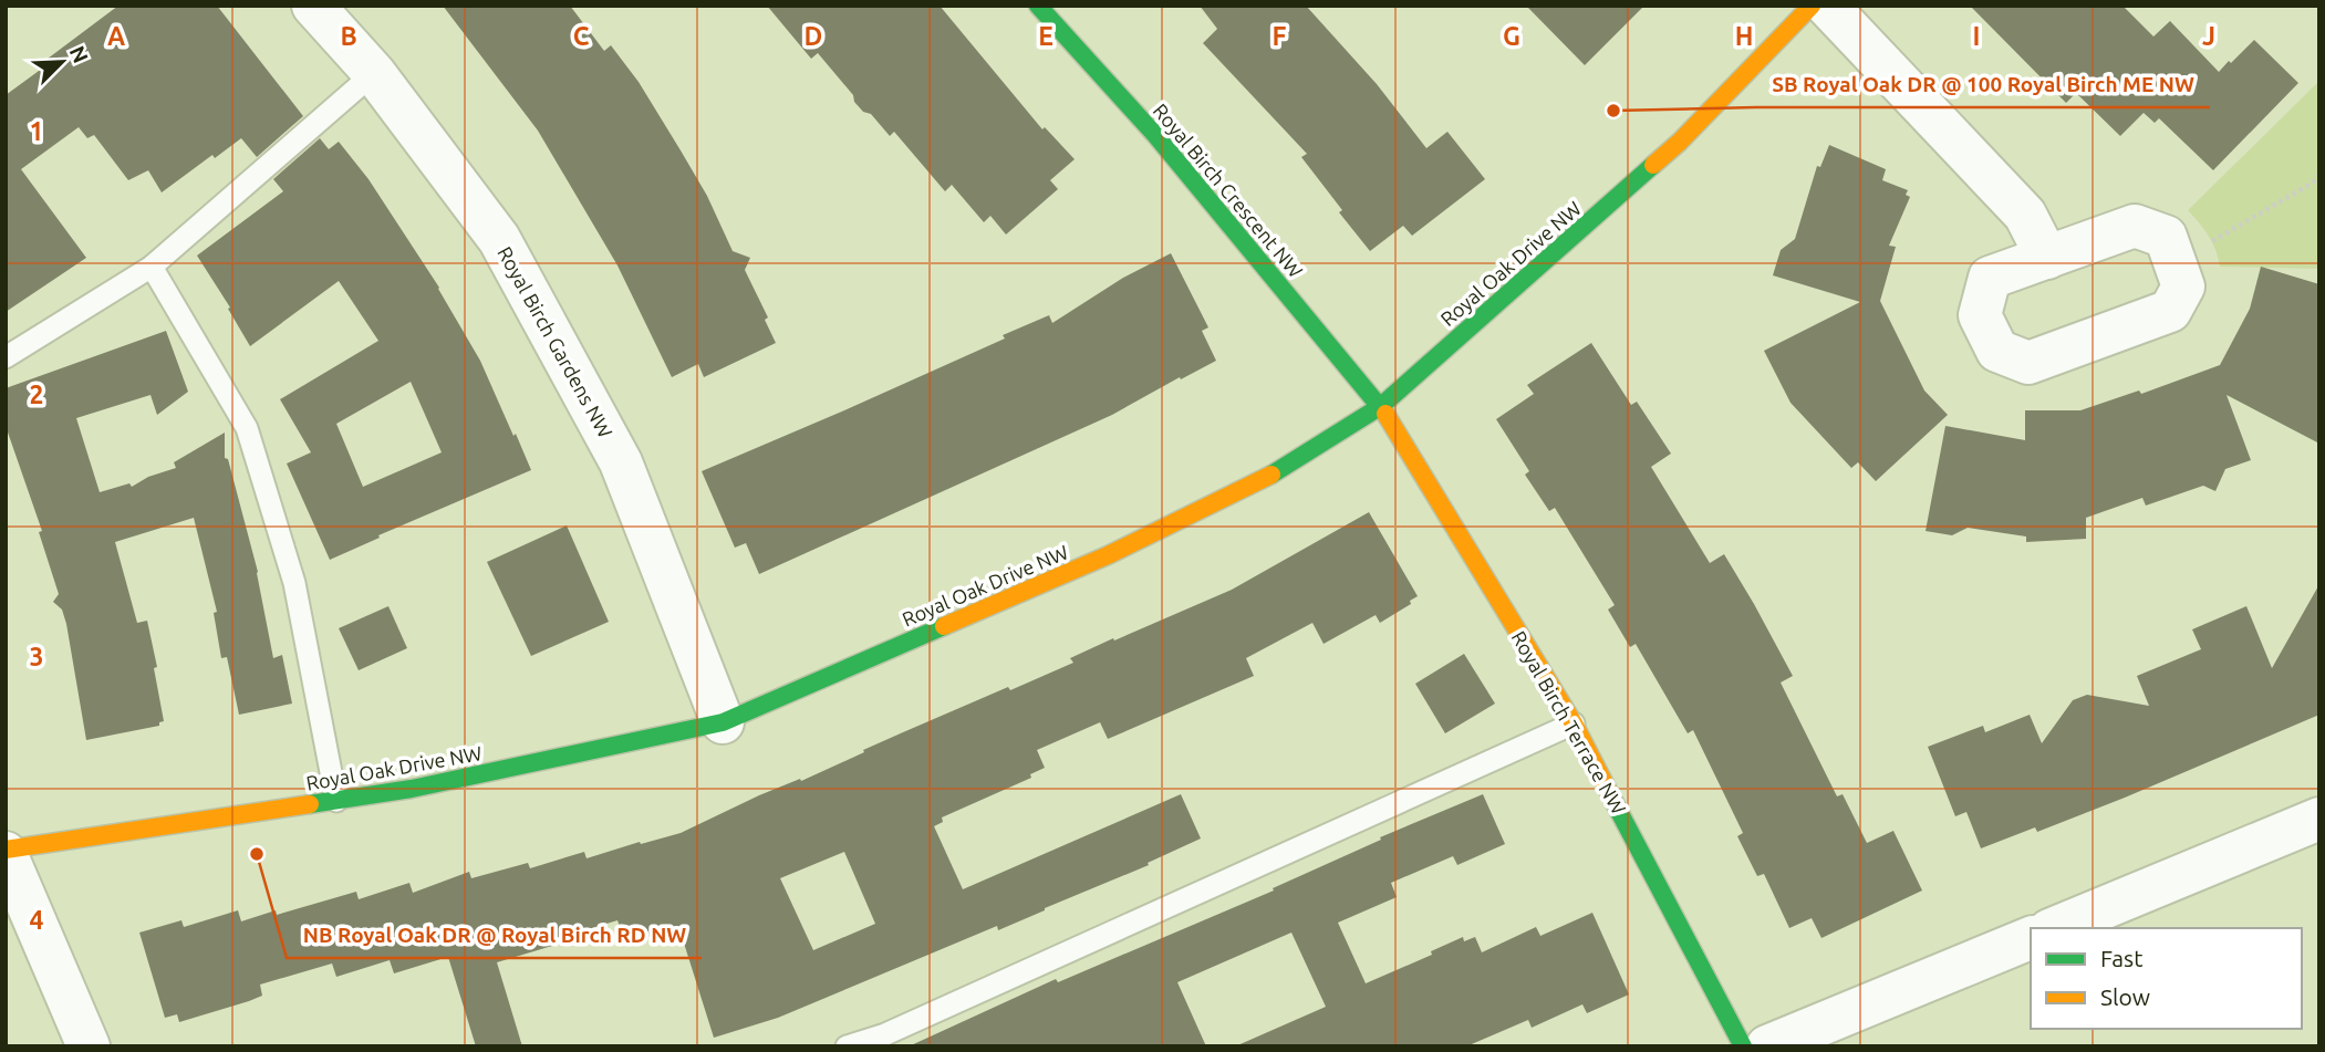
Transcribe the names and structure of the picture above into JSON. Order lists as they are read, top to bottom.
{
  "streets": {
    "street": [
      "Royal Birch Crescent NW",
      "Royal Oak Drive NW",
      "Royal Birch Gardens NW",
      "Royal Birch Terrace NW"
    ]
  },
  "crossings": [
    ["Royal Birch Crescent NW", "Royal Oak Drive NW"],
    ["Royal Birch Crescent NW", "Royal Birch Terrace NW"],
    ["Royal Oak Drive NW", "Royal Birch Gardens NW"],
    ["Royal Oak Drive NW", "Royal Birch Terrace NW"]
  ],
  "places": ["SB Royal Oak DR @ 100 Royal Birch ME NW", "NB Royal Oak DR @ Royal Birch RD NW"],
  "legend": ["Fast", "Slow"],
  "north": "top right",
  "grid": {
    "columns": [
      "A",
      "B",
      "C",
      "D",
      "E",
      "F",
      "G",
      "H",
      "I",
      "J"
    ],
    "rows": [
      "1",
      "2",
      "3",
      "4"
    ]
  }
}
